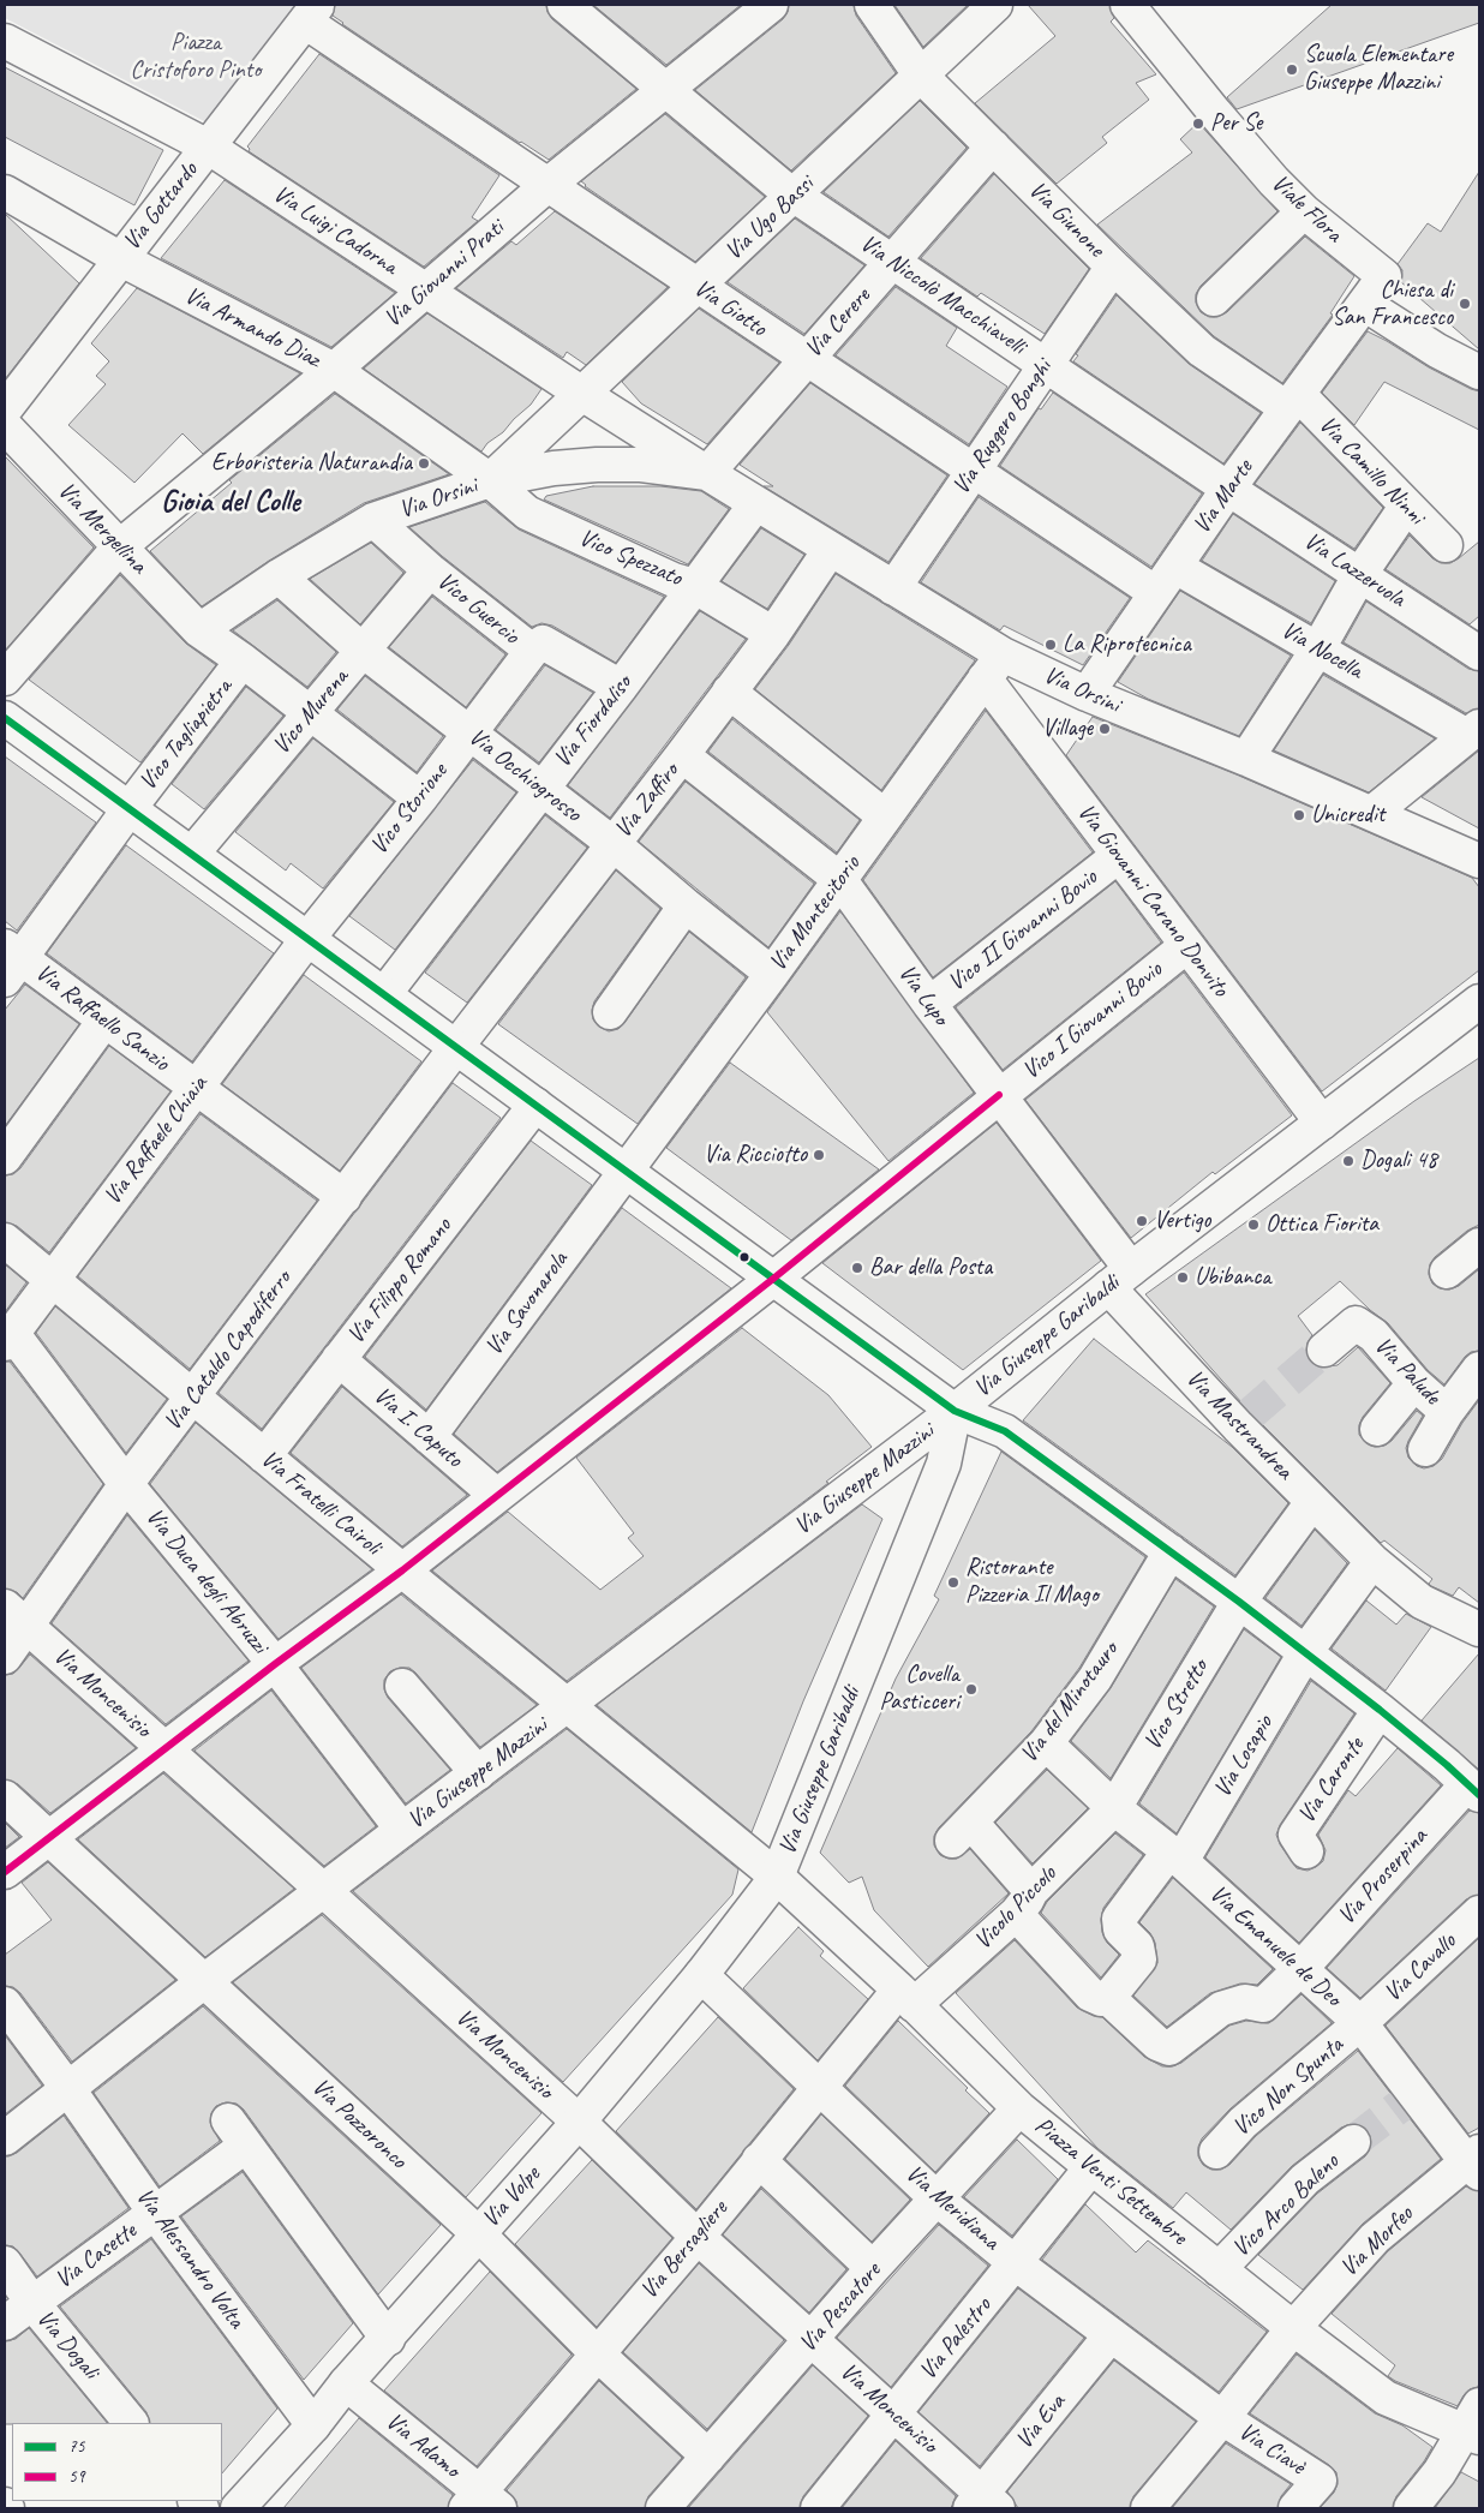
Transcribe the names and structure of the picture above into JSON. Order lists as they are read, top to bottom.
{
  "streets": {
    "street": [
      "Via Gottardo",
      "Viale Flora",
      "Via Ugo Bassi",
      "Via Giunone",
      "Via Luigi Cadorna",
      "Via Giovanni Prati",
      "Via Niccolò Macchiavelli",
      "Via Giotto",
      "Via Cerere",
      "Via Armando Diaz",
      "Via Ruggero Bonghi",
      "Via Camillo Ninni",
      "Via Marte",
      "Via Orsini",
      "Via Mergellina",
      "Vico Spezzato",
      "Via Lazzeruola",
      "Vico Guercio",
      "Via Nocella",
      "Vico Murena",
      "Via Fiordaliso",
      "Vico Tagliapietra",
      "Via Occhiogrosso",
      "Via Zaffiro",
      "Vico Storione",
      "Via Giovanni Carano Donvito",
      "Via Montecitorio",
      "Vico II Giovanni Bovio",
      "Via Lupo",
      "Via Raffaello Sanzio",
      "Vico I Giovanni Bovio",
      "Via Raffaele Chiaia",
      "Via Filippo Romano",
      "Via Savonarola",
      "Via Giuseppe Garibaldi",
      "Via Cataldo Capodiferro",
      "Via Palude",
      "Via Mastrandrea",
      "Via I. Caputo",
      "Via Giuseppe Mazzini",
      "Via Fratelli Cairoli",
      "Via Duca degli Abruzzi",
      "Via Moncenisio",
      "Via del Minotauro",
      "Vico Stretto",
      "Via Losapio",
      "Via Caronte",
      "Via Proserpina",
      "Vicolo Piccolo",
      "Via Emanuele de Deo",
      "Via Cavallo",
      "Vico Non Spunta",
      "Via Pozzoronco",
      "Piazza Venti Settembre",
      "Via Volpe",
      "Vico Arco Baleno",
      "Via Meridiana",
      "Via Morfeo",
      "Via Bersagliere",
      "Via Casette",
      "Via Alessandro Volta",
      "Via Pescatore",
      "Via Palestro",
      "Via Dogali",
      "Via Eva",
      "Via Adamo",
      "Via Ciavè"
    ]
  },
  "crossings": [
    ["Via Gottardo", "Via Luigi Cadorna"],
    ["Via Gottardo", "Via Giotto"],
    ["Via Gottardo", "Via Armando Diaz"],
    ["Viale Flora", "Via Marte"],
    ["Via Ugo Bassi", "Via Giunone"],
    ["Via Ugo Bassi", "Via Luigi Cadorna"],
    ["Via Ugo Bassi", "Via Niccolò Macchiavelli"],
    ["Via Ugo Bassi", "Via Giotto"],
    ["Via Ugo Bassi", "Via Armando Diaz"],
    ["Via Ugo Bassi", "Via Orsini"],
    ["Via Ugo Bassi", "Vico Spezzato"],
    ["Via Giunone", "Via Cerere"],
    ["Via Giunone", "Via Ruggero Bonghi"],
    ["Via Giunone", "Via Camillo Ninni"],
    ["Via Giunone", "Via Marte"],
    ["Via Luigi Cadorna", "Via Giovanni Prati"],
    ["Via Luigi Cadorna", "Via Orsini"],
    ["Via Giovanni Prati", "Via Niccolò Macchiavelli"],
    ["Via Giovanni Prati", "Via Giotto"],
    ["Via Giovanni Prati", "Via Armando Diaz"],
    ["Via Giovanni Prati", "Via Mergellina"],
    ["Via Niccolò Macchiavelli", "Via Cerere"],
    ["Via Niccolò Macchiavelli", "Via Ruggero Bonghi"],
    ["Via Niccolò Macchiavelli", "Via Marte"],
    ["Via Niccolò Macchiavelli", "Via Lazzeruola"],
    ["Via Giotto", "Via Cerere"],
    ["Via Giotto", "Via Ruggero Bonghi"],
    ["Via Giotto", "Via Marte"],
    ["Via Cerere", "Via Orsini"],
    ["Via Armando Diaz", "Via Orsini"],
    ["Via Armando Diaz", "Vico Spezzato"],
    ["Via Ruggero Bonghi", "Via Orsini"],
    ["Via Camillo Ninni", "Via Marte"],
    ["Via Marte", "Via Orsini"],
    ["Via Marte", "Via Lazzeruola"],
    ["Via Marte", "Via Nocella"],
    ["Via Orsini", "Via Mergellina"],
    ["Via Orsini", "Vico Spezzato"],
    ["Via Orsini", "Vico Guercio"],
    ["Via Orsini", "Via Fiordaliso"],
    ["Via Orsini", "Via Occhiogrosso"],
    ["Via Orsini", "Via Zaffiro"],
    ["Via Orsini", "Via Giovanni Carano Donvito"],
    ["Via Orsini", "Via Montecitorio"],
    ["Via Mergellina", "Vico Murena"],
    ["Via Mergellina", "Vico Tagliapietra"],
    ["Via Mergellina", "Vico Storione"],
    ["Vico Spezzato", "Via Fiordaliso"],
    ["Vico Spezzato", "Via Zaffiro"],
    ["Vico Guercio", "Vico Murena"],
    ["Vico Guercio", "Via Fiordaliso"],
    ["Vico Guercio", "Vico Storione"],
    ["Vico Murena", "Via Occhiogrosso"],
    ["Via Fiordaliso", "Via Occhiogrosso"],
    ["Vico Tagliapietra", "Via Raffaello Sanzio"],
    ["Via Occhiogrosso", "Via Zaffiro"],
    ["Via Occhiogrosso", "Vico Storione"],
    ["Via Occhiogrosso", "Via Montecitorio"],
    ["Via Zaffiro", "Via Lupo"],
    ["Via Zaffiro", "Via Cataldo Capodiferro"],
    ["Vico Storione", "Via Raffaele Chiaia"],
    ["Via Giovanni Carano Donvito", "Via Montecitorio"],
    ["Via Giovanni Carano Donvito", "Vico II Giovanni Bovio"],
    ["Via Giovanni Carano Donvito", "Vico I Giovanni Bovio"],
    ["Via Giovanni Carano Donvito", "Via Giuseppe Garibaldi"],
    ["Via Montecitorio", "Via Lupo"],
    ["Via Montecitorio", "Via Savonarola"],
    ["Vico II Giovanni Bovio", "Via Lupo"],
    ["Via Lupo", "Vico I Giovanni Bovio"],
    ["Via Lupo", "Via Giuseppe Garibaldi"],
    ["Via Lupo", "Via Mastrandrea"],
    ["Via Raffaello Sanzio", "Via Raffaele Chiaia"],
    ["Via Raffaello Sanzio", "Via Cataldo Capodiferro"],
    ["Vico I Giovanni Bovio", "Via I. Caputo"],
    ["Vico I Giovanni Bovio", "Via Fratelli Cairoli"],
    ["Vico I Giovanni Bovio", "Via Duca degli Abruzzi"],
    ["Vico I Giovanni Bovio", "Via Moncenisio"],
    ["Vico I Giovanni Bovio", "Via Pozzoronco"],
    ["Via Raffaele Chiaia", "Via Fratelli Cairoli"],
    ["Via Raffaele Chiaia", "Via Duca degli Abruzzi"],
    ["Via Filippo Romano", "Via I. Caputo"],
    ["Via Filippo Romano", "Via Fratelli Cairoli"],
    ["Via Savonarola", "Via I. Caputo"],
    ["Via Giuseppe Garibaldi", "Via Mastrandrea"],
    ["Via Giuseppe Garibaldi", "Via Giuseppe Mazzini"],
    ["Via Giuseppe Garibaldi", "Via Fratelli Cairoli"],
    ["Via Giuseppe Garibaldi", "Piazza Venti Settembre"],
    ["Via Giuseppe Garibaldi", "Via Volpe"],
    ["Via Cataldo Capodiferro", "Via Fratelli Cairoli"],
    ["Via Cataldo Capodiferro", "Via Duca degli Abruzzi"],
    ["Via Cataldo Capodiferro", "Via Moncenisio"],
    ["Via Mastrandrea", "Vico Stretto"],
    ["Via Mastrandrea", "Via Losapio"],
    ["Via Giuseppe Mazzini", "Via Fratelli Cairoli"],
    ["Via Giuseppe Mazzini", "Via Duca degli Abruzzi"],
    ["Via Giuseppe Mazzini", "Via Moncenisio"],
    ["Via Giuseppe Mazzini", "Via Pozzoronco"],
    ["Via Giuseppe Mazzini", "Via Alessandro Volta"],
    ["Via Fratelli Cairoli", "Piazza Venti Settembre"],
    ["Via Fratelli Cairoli", "Via Volpe"],
    ["Via Moncenisio", "Via Volpe"],
    ["Via Moncenisio", "Via Bersagliere"],
    ["Via Moncenisio", "Via Pescatore"],
    ["Via Moncenisio", "Via Palestro"],
    ["Via Moncenisio", "Via Eva"],
    ["Via del Minotauro", "Vicolo Piccolo"],
    ["Via del Minotauro", "Via Emanuele de Deo"],
    ["Vico Stretto", "Vicolo Piccolo"],
    ["Vico Stretto", "Via Emanuele de Deo"],
    ["Via Losapio", "Via Proserpina"],
    ["Via Losapio", "Via Emanuele de Deo"],
    ["Via Proserpina", "Via Emanuele de Deo"],
    ["Vicolo Piccolo", "Via Emanuele de Deo"],
    ["Vicolo Piccolo", "Piazza Venti Settembre"],
    ["Vicolo Piccolo", "Via Bersagliere"],
    ["Via Emanuele de Deo", "Via Cavallo"],
    ["Via Emanuele de Deo", "Vico Non Spunta"],
    ["Via Emanuele de Deo", "Via Morfeo"],
    ["Via Cavallo", "Vico Non Spunta"],
    ["Via Pozzoronco", "Via Volpe"],
    ["Via Pozzoronco", "Via Bersagliere"],
    ["Via Pozzoronco", "Via Pescatore"],
    ["Piazza Venti Settembre", "Via Volpe"],
    ["Piazza Venti Settembre", "Vico Arco Baleno"],
    ["Piazza Venti Settembre", "Via Morfeo"],
    ["Piazza Venti Settembre", "Via Bersagliere"],
    ["Piazza Venti Settembre", "Via Pescatore"],
    ["Piazza Venti Settembre", "Via Palestro"],
    ["Via Volpe", "Via Meridiana"],
    ["Via Volpe", "Via Casette"],
    ["Via Volpe", "Via Alessandro Volta"],
    ["Via Volpe", "Via Adamo"],
    ["Via Meridiana", "Via Morfeo"],
    ["Via Meridiana", "Via Bersagliere"],
    ["Via Meridiana", "Via Pescatore"],
    ["Via Meridiana", "Via Palestro"],
    ["Via Meridiana", "Via Eva"],
    ["Via Meridiana", "Via Ciavè"],
    ["Via Morfeo", "Via Ciavè"],
    ["Via Bersagliere", "Via Adamo"],
    ["Via Casette", "Via Alessandro Volta"],
    ["Via Casette", "Via Dogali"]
  ],
  "districts": ["Gioia del Colle"],
  "parks": ["Piazza Cristoforo Pinto"],
  "places": [
    "Scuola Elementare Giuseppe Mazzini",
    "Per Se",
    "Chiesa di San Francesco",
    "Erboristeria Naturandia",
    "La Riprotecnica",
    "Village",
    "Unicredit",
    "Via Ricciotto",
    "Dogali 48",
    "Vertigo",
    "Ottica Fiorita",
    "Bar della Posta",
    "Ubibanca",
    "Ristorante Pizzeria Il Mago",
    "Covella Pasticceri"
  ],
  "lines": ["transit line 75", "transit line 59"],
  "legend": ["75", "59"]
}
